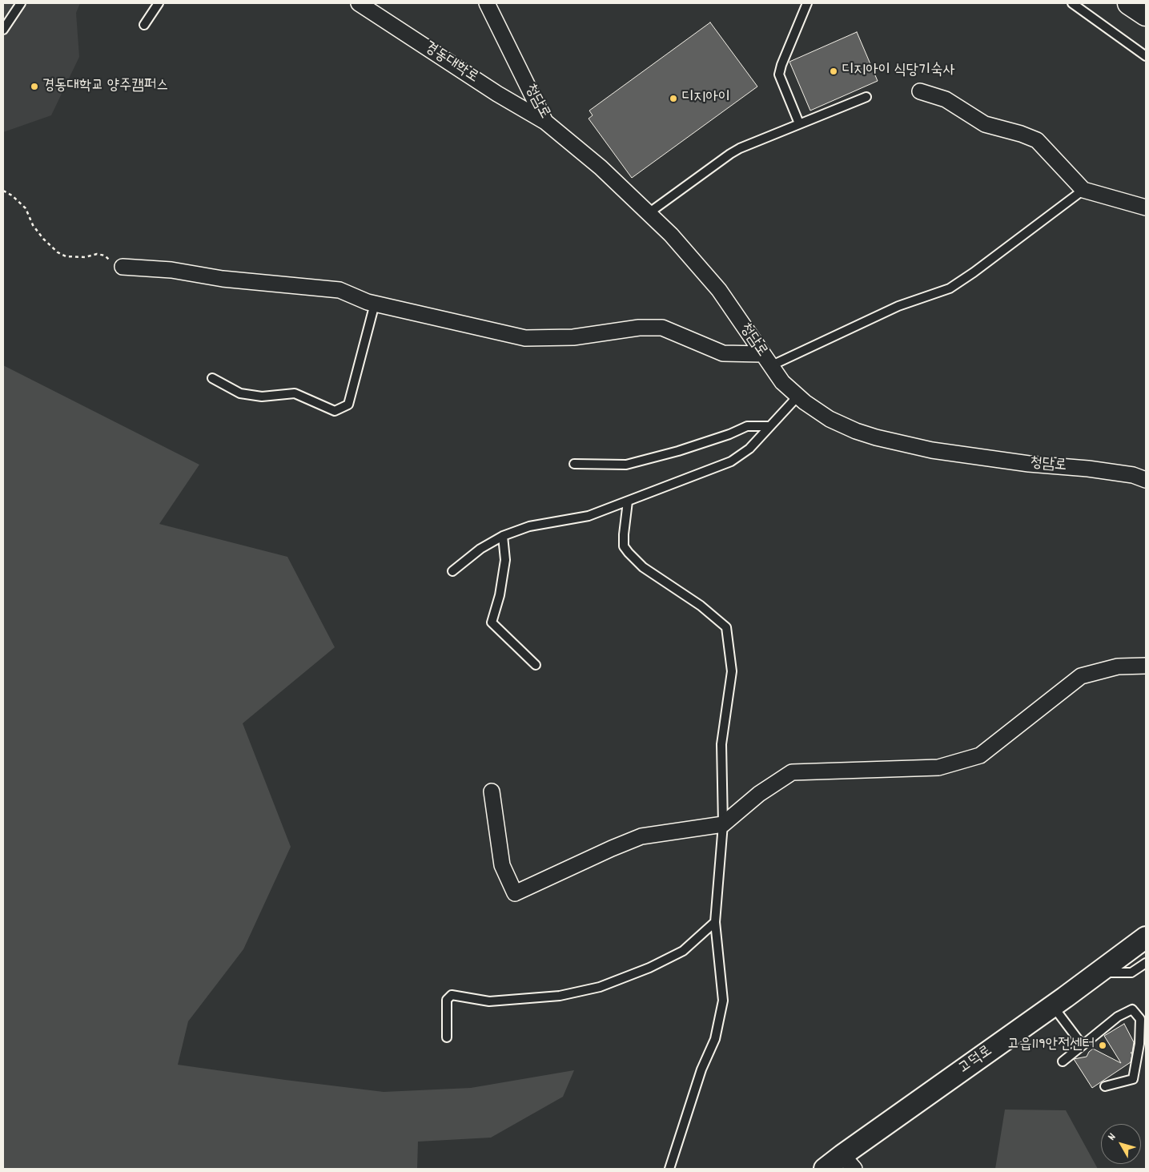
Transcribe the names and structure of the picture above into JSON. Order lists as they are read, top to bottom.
{
  "streets": {
    "main road": ["고덕로"],
    "street": ["경동대학로", "청담로"]
  },
  "crossings": [
    ["경동대학로", "청담로"]
  ],
  "places": [
    "디지아이 식당기숙사",
    "경동대학교 양주캠퍼스",
    "디지아이",
    "고읍119안전센터"
  ],
  "north": "top left"
}
